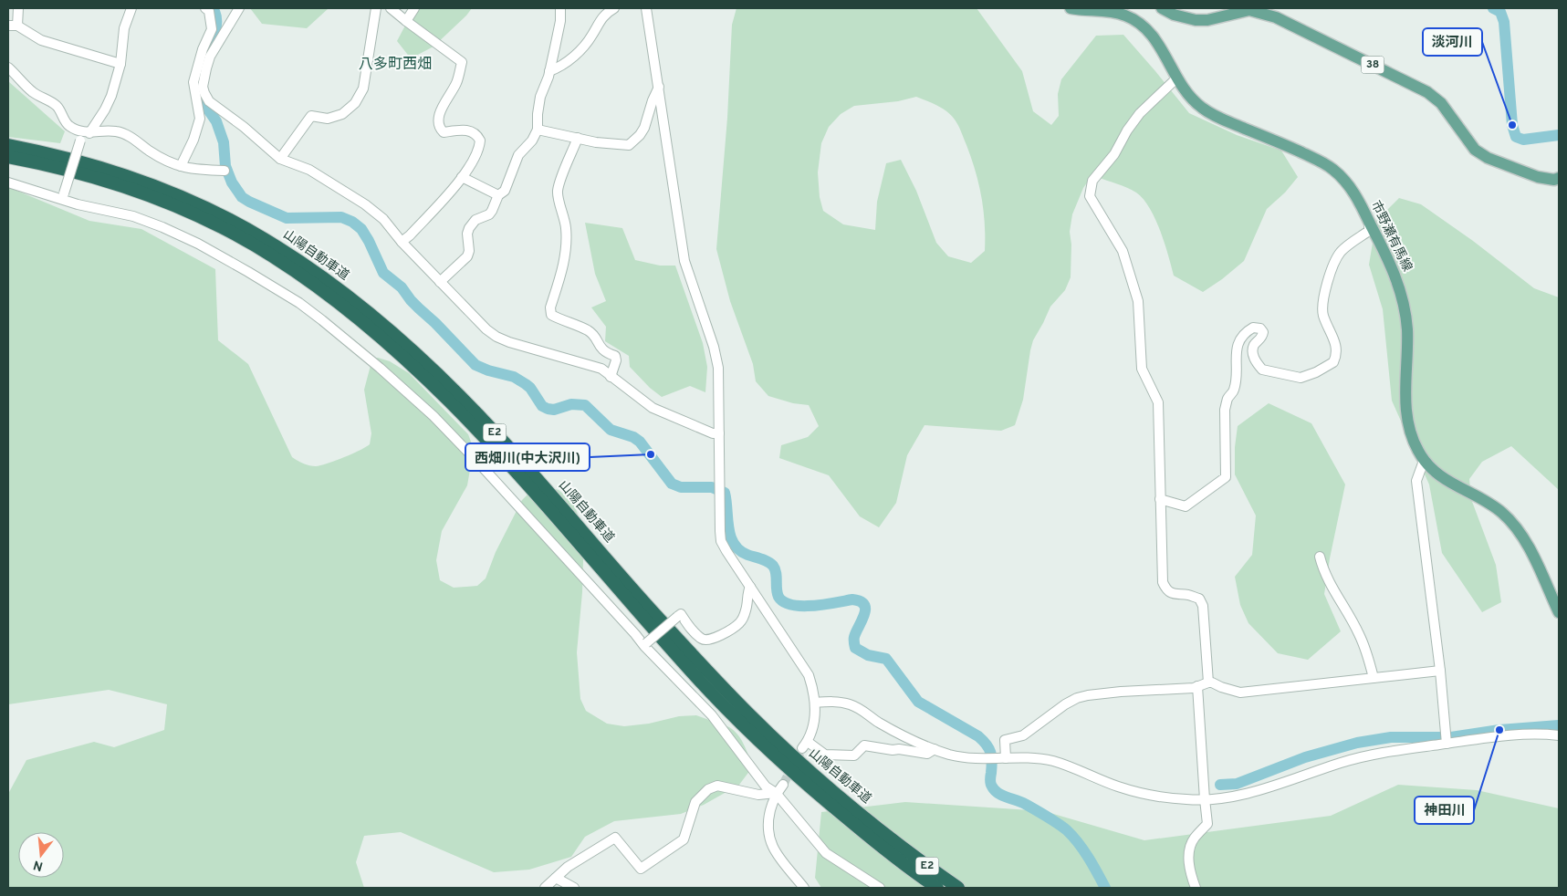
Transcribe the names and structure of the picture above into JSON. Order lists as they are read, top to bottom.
{
  "streets": {
    "highway": ["山陽自動車道", "E2"],
    "main road": ["38", "市野瀬有馬線"]
  },
  "districts": ["八多町西畑"],
  "places": ["淡河川", "西畑川(中大沢川)", "神田川"],
  "north": "bottom"
}
